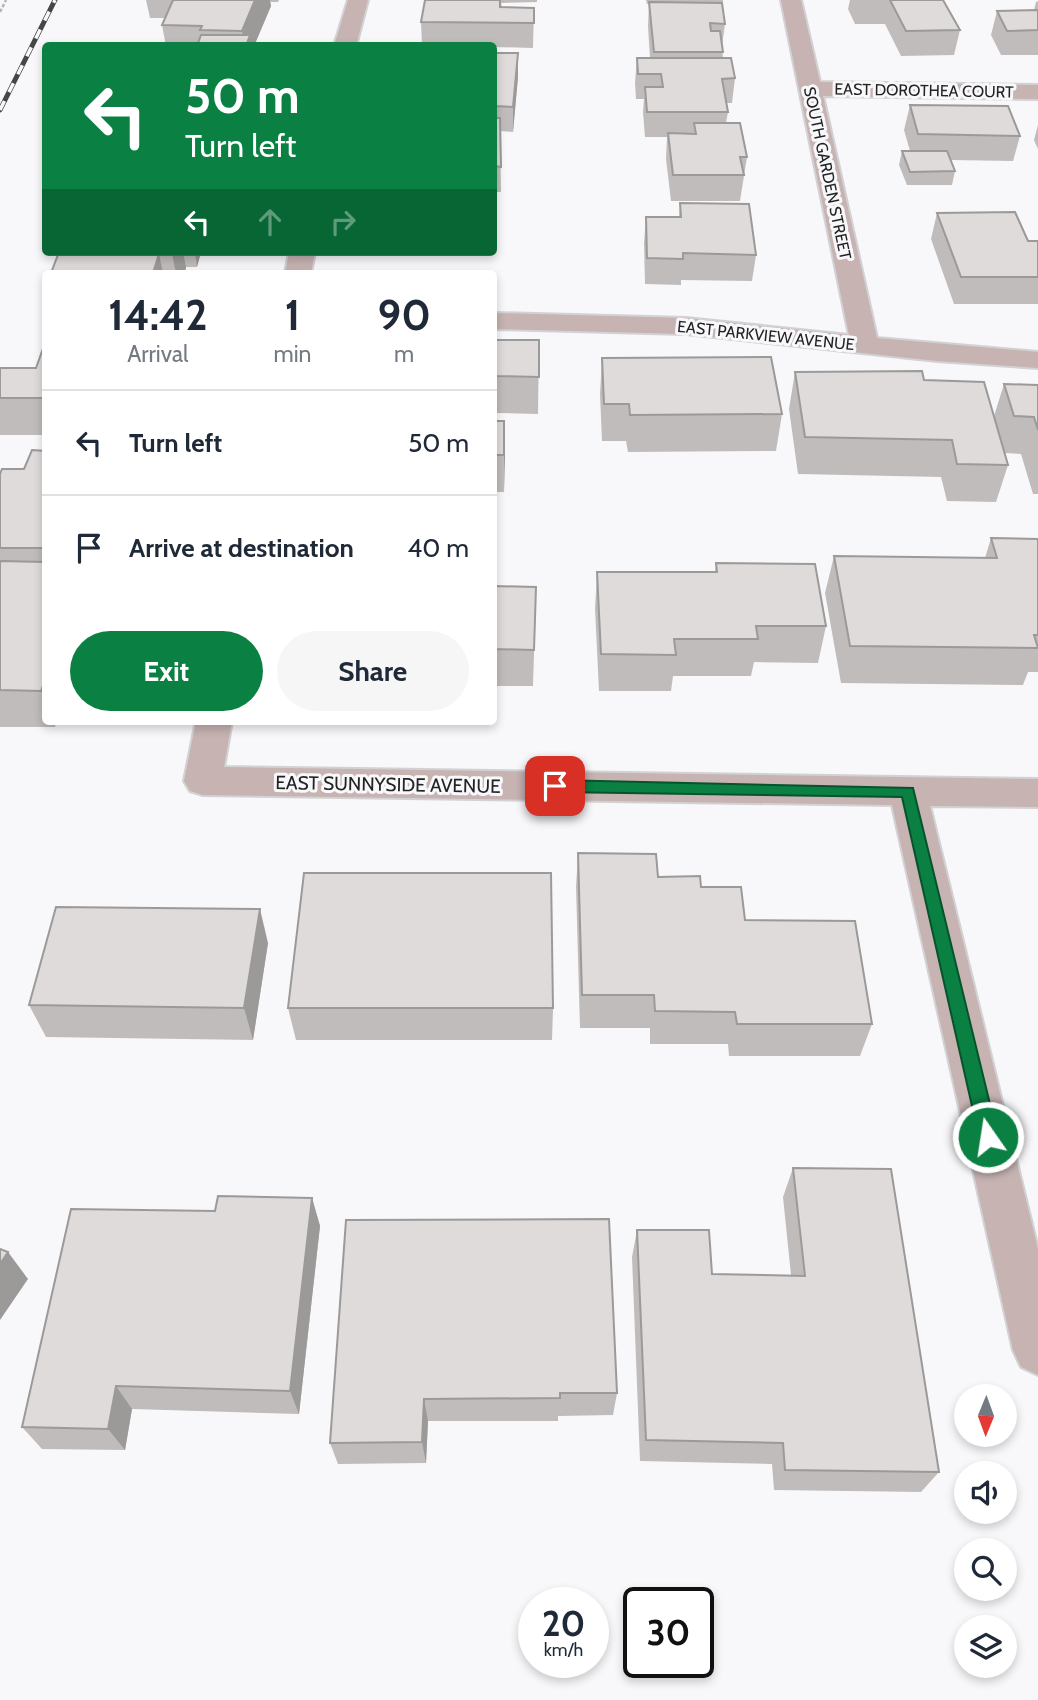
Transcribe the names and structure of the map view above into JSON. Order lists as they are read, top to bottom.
{
  "streets": {
    "street": [
      "EAST DOROTHEA COURT",
      "SOUTH GARDEN STREET",
      "EAST PARKVIEW AVENUE",
      "EAST SUNNYSIDE AVENUE"
    ]
  },
  "crossings": [
    ["EAST DOROTHEA COURT", "SOUTH GARDEN STREET"],
    ["SOUTH GARDEN STREET", "EAST PARKVIEW AVENUE"]
  ],
  "north": "bottom",
  "page": {
    "turn": ["50 m", "Turn left"],
    "eta": [
      "14:42",
      "Arrival",
      "1",
      "min",
      "90",
      "m"
    ],
    "list": [
      {
        "name": "Turn left",
        "value": "50 m"
      },
      {
        "name": "Arrive at destination",
        "value": "40 m"
      }
    ],
    "buttons": ["Exit", "Share"],
    "speed": "20 km/h",
    "limit": "30"
  }
}
